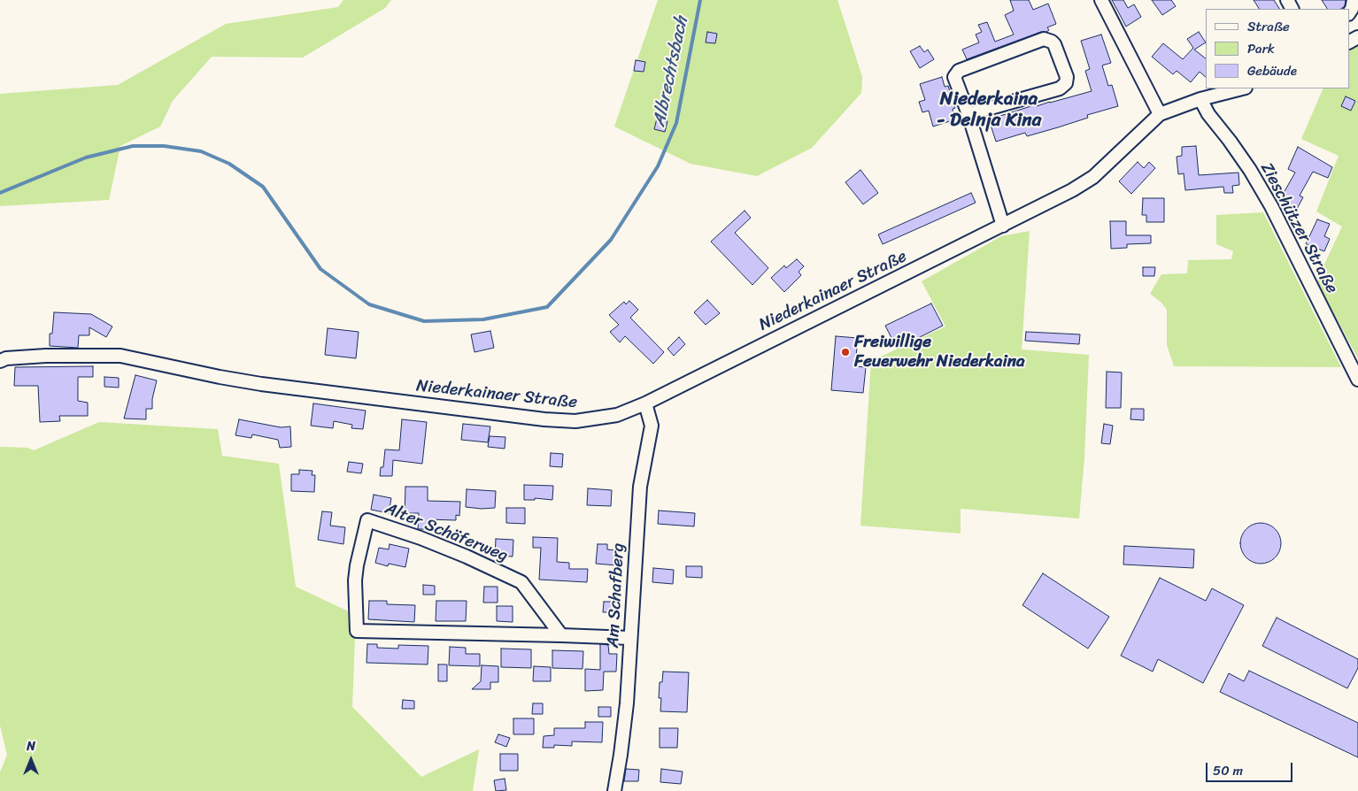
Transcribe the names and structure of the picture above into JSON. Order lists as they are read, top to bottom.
{
  "streets": {
    "street": [
      "Zieschützer Straße",
      "Niederkainaer Straße",
      "Alter Schäferweg",
      "Am Schafberg"
    ]
  },
  "crossings": [
    ["Zieschützer Straße", "Niederkainaer Straße"],
    ["Niederkainaer Straße", "Am Schafberg"],
    ["Alter Schäferweg", "Am Schafberg"]
  ],
  "districts": ["Niederkaina - Delnja Kina"],
  "water": ["Albrechtsbach"],
  "places": ["Freiwillige Feuerwehr Niederkaina"],
  "legend": ["Straße", "Park", "Gebäude"],
  "scale_bar": "50 m",
  "north": "top"
}
